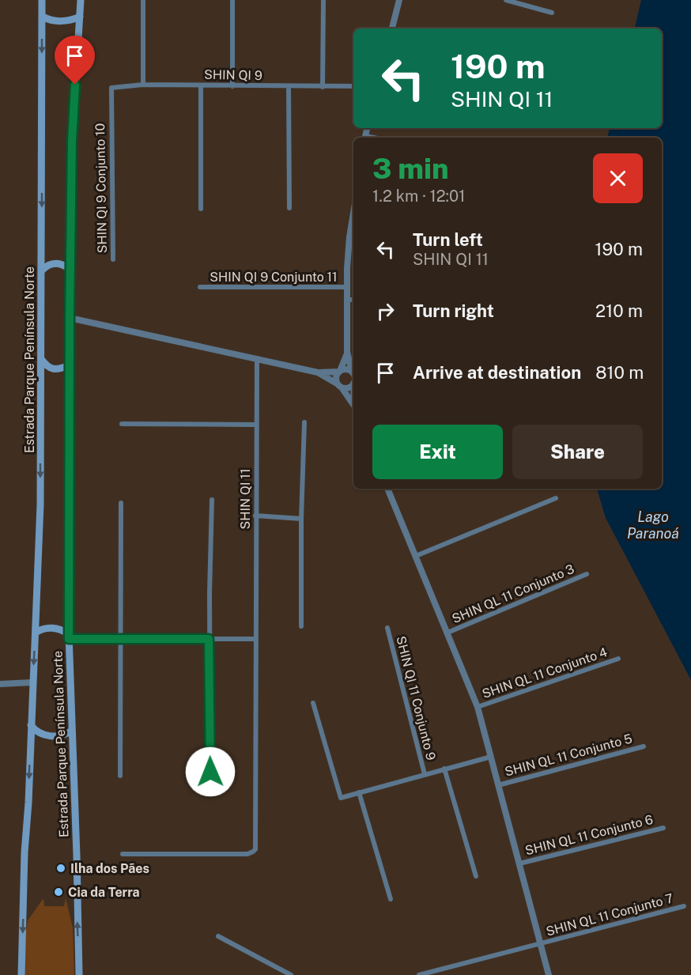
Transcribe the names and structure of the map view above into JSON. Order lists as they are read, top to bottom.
{
  "streets": {
    "main road": ["Estrada Parque Península Norte"],
    "street": [
      "SHIN QI 9",
      "SHIN QI 9 Conjunto 10",
      "SHIN QI 9 Conjunto 11",
      "SHIN QI 11",
      "SHIN QL 11 Conjunto 3",
      "SHIN QL 11 Conjunto 4",
      "SHIN QI 11 Conjunto 9",
      "SHIN QL 11 Conjunto 5",
      "SHIN QL 11 Conjunto 6",
      "SHIN QL 11 Conjunto 7"
    ]
  },
  "crossings": [
    ["SHIN QI 9", "SHIN QI 9 Conjunto 10"]
  ],
  "water": ["Lago Paranoá"],
  "places": ["Ilha dos Pães", "Cia da Terra"],
  "page": {
    "turn": ["190 m", "SHIN QI 11"],
    "heading": ["3 min", "1.2 km · 12:01"],
    "list": [
      {
        "name": "Turn left",
        "note": "SHIN QI 11",
        "value": "190 m"
      },
      {
        "name": "Turn right",
        "value": "210 m"
      },
      {
        "name": "Arrive at destination",
        "value": "810 m"
      }
    ],
    "buttons": ["Exit", "Share"]
  }
}
